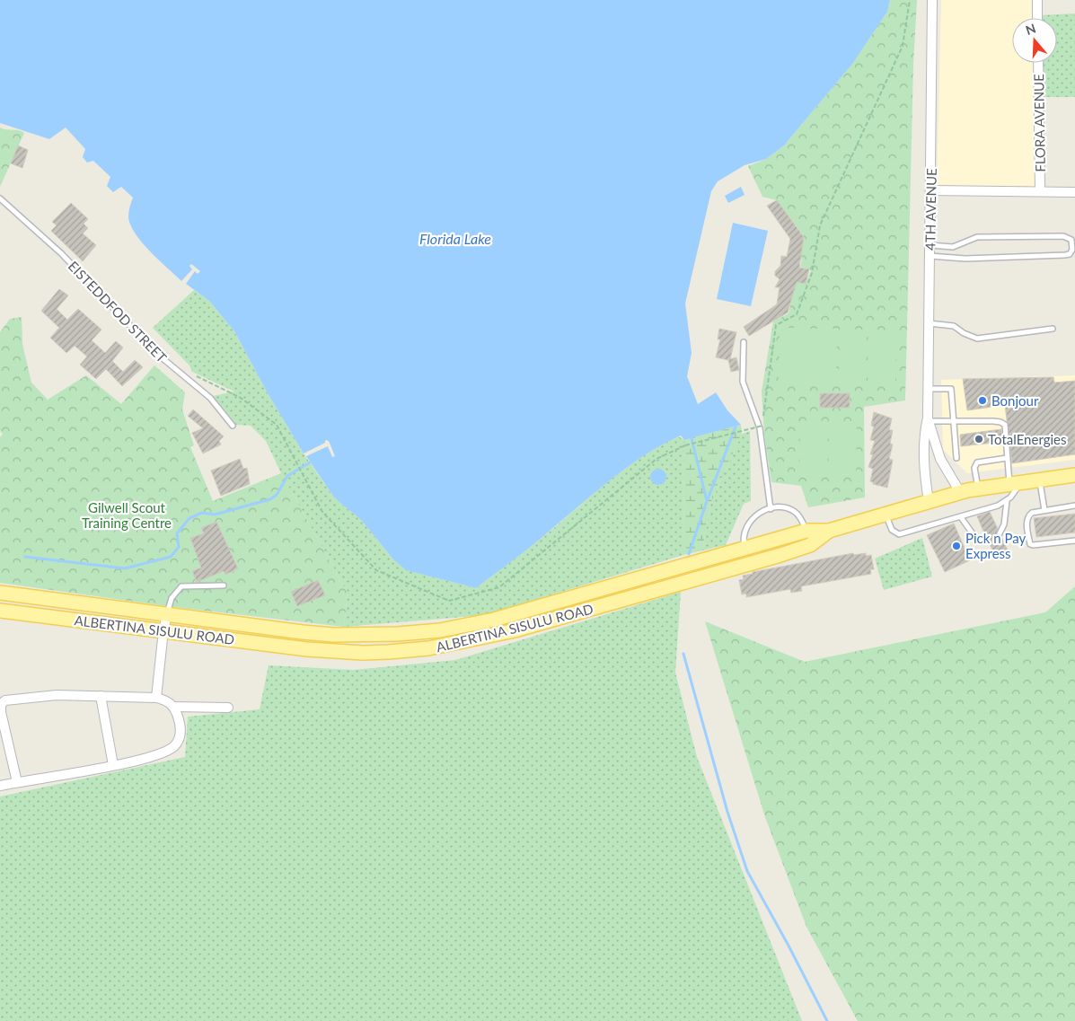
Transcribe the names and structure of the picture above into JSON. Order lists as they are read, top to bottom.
{
  "streets": {
    "main road": ["ALBERTINA SISULU ROAD"],
    "street": ["FLORA AVENUE", "4TH AVENUE"],
    "lane": ["EISTEDDFOD STREET"]
  },
  "crossings": [
    ["4TH AVENUE", "ALBERTINA SISULU ROAD"]
  ],
  "water": ["Florida Lake"],
  "parks": ["Gilwell Scout Training Centre"],
  "places": ["Bonjour", "TotalEnergies", "Pick n Pay Express"],
  "north": "top"
}
